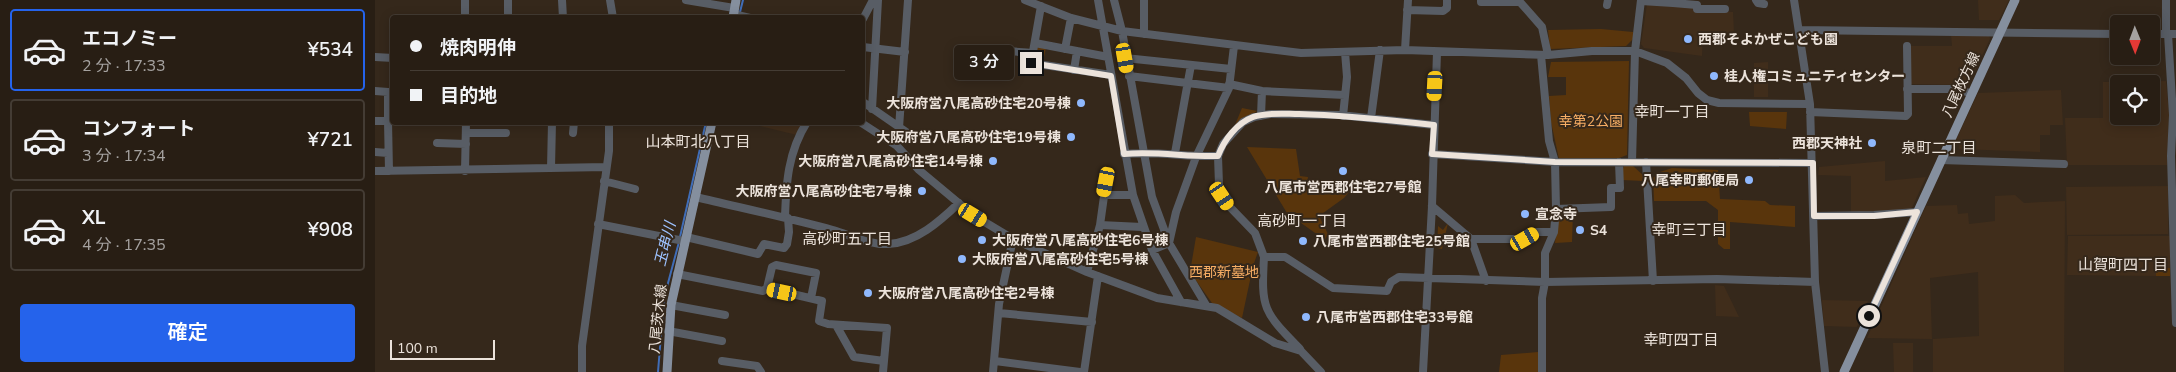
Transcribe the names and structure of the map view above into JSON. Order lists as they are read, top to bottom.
{
  "streets": {
    "main road": ["八尾枚方線", "八尾茨木線"]
  },
  "districts": [
    "幸町一丁目",
    "山本町北八丁目",
    "泉町二丁目",
    "高砂町一丁目",
    "幸町三丁目",
    "高砂町五丁目",
    "山賀町四丁目",
    "幸町四丁目"
  ],
  "water": ["玉串川"],
  "parks": ["幸第2公園", "西郡新墓地"],
  "places": [
    "西郡そよかぜこども園",
    "桂人権コミュニティセンター",
    "大阪府営八尾高砂住宅20号棟",
    "大阪府営八尾高砂住宅19号棟",
    "西郡天神社",
    "大阪府営八尾高砂住宅14号棟",
    "八尾市営西郡住宅27号館",
    "八尾幸町郵便局",
    "大阪府営八尾高砂住宅7号棟",
    "宣念寺",
    "S4",
    "大阪府営八尾高砂住宅6号棟",
    "八尾市営西郡住宅25号館",
    "大阪府営八尾高砂住宅5号棟",
    "大阪府営八尾高砂住宅2号棟",
    "八尾市営西郡住宅33号館"
  ],
  "scale_bar": "100 m",
  "north": "bottom",
  "page": {
    "list": [
      {
        "name": "エコノミー",
        "note": "2 分 · 17:33",
        "value": "¥534"
      },
      {
        "name": "コンフォート",
        "note": "3 分 · 17:34",
        "value": "¥721"
      },
      {
        "name": "XL",
        "note": "4 分 · 17:35",
        "value": "¥908"
      }
    ],
    "banner": ["焼肉明伸", "目的地"],
    "bubble": "3 分",
    "buttons": "確定",
    "scale": "100 m"
  }
}
